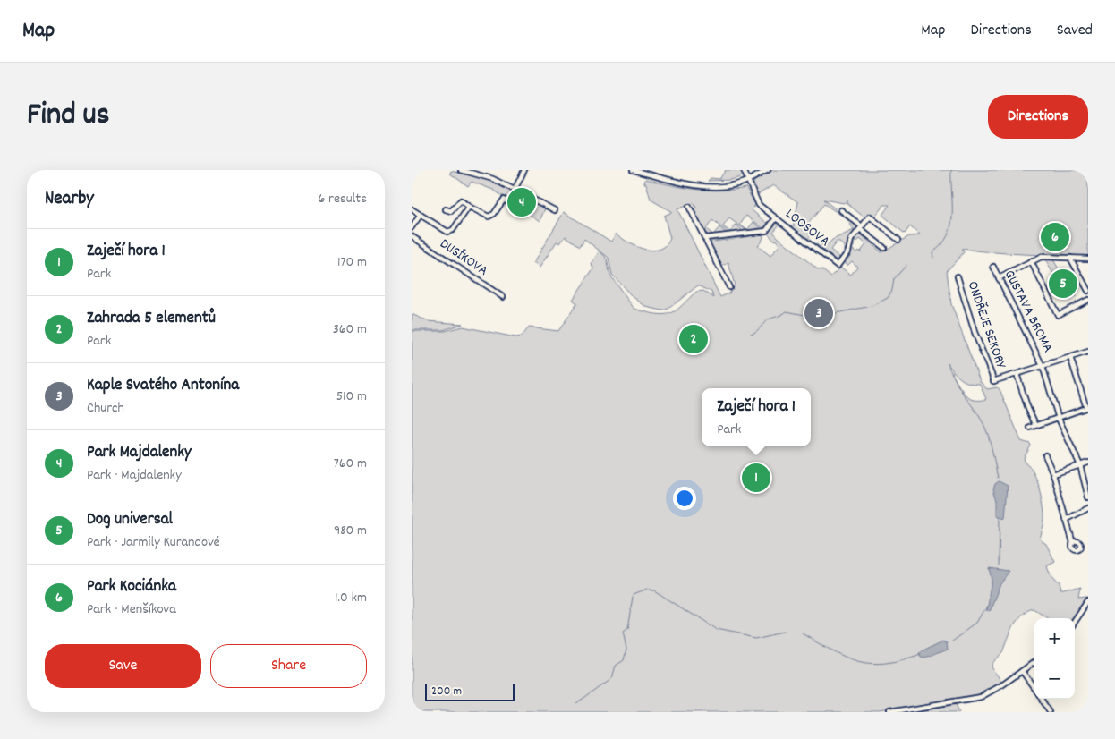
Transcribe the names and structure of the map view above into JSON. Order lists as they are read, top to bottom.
{
  "streets": {
    "street": [
      "LOOSOVA",
      "DUSÍKOVA",
      "GUSTAVA BROMA",
      "ONDŘEJE SEKORY"
    ]
  },
  "crossings": [
    ["GUSTAVA BROMA", "ONDŘEJE SEKORY"]
  ],
  "scale_bar": "200 m",
  "page": {
    "header": "Map",
    "nav": ["Map", "Directions", "Saved"],
    "title": "Find us",
    "buttons": [
      "Directions",
      ["Save", "Share"]
    ],
    "heading": ["Nearby", "6 results"],
    "pins": [
      "4",
      "6",
      "5",
      "3",
      "2",
      "1"
    ],
    "list": [
      {
        "mark": "1",
        "name": "Zaječí hora 1",
        "note": "Park",
        "value": "170 m"
      },
      {
        "mark": "2",
        "name": "Zahrada 5 elementů",
        "note": "Park",
        "value": "360 m"
      },
      {
        "mark": "3",
        "name": "Kaple Svatého Antonína",
        "note": "Church",
        "value": "510 m"
      },
      {
        "mark": "4",
        "name": "Park Majdalenky",
        "note": "Park · Majdalenky",
        "value": "760 m"
      },
      {
        "mark": "5",
        "name": "Dog universal",
        "note": "Park · Jarmily Kurandové",
        "value": "980 m"
      },
      {
        "mark": "6",
        "name": "Park Kociánka",
        "note": "Park · Menšíkova",
        "value": "1.0 km"
      }
    ],
    "popup": ["Zaječí hora 1", "Park"],
    "map_buttons": ["+", "−"],
    "scale": "200 m"
  }
}
